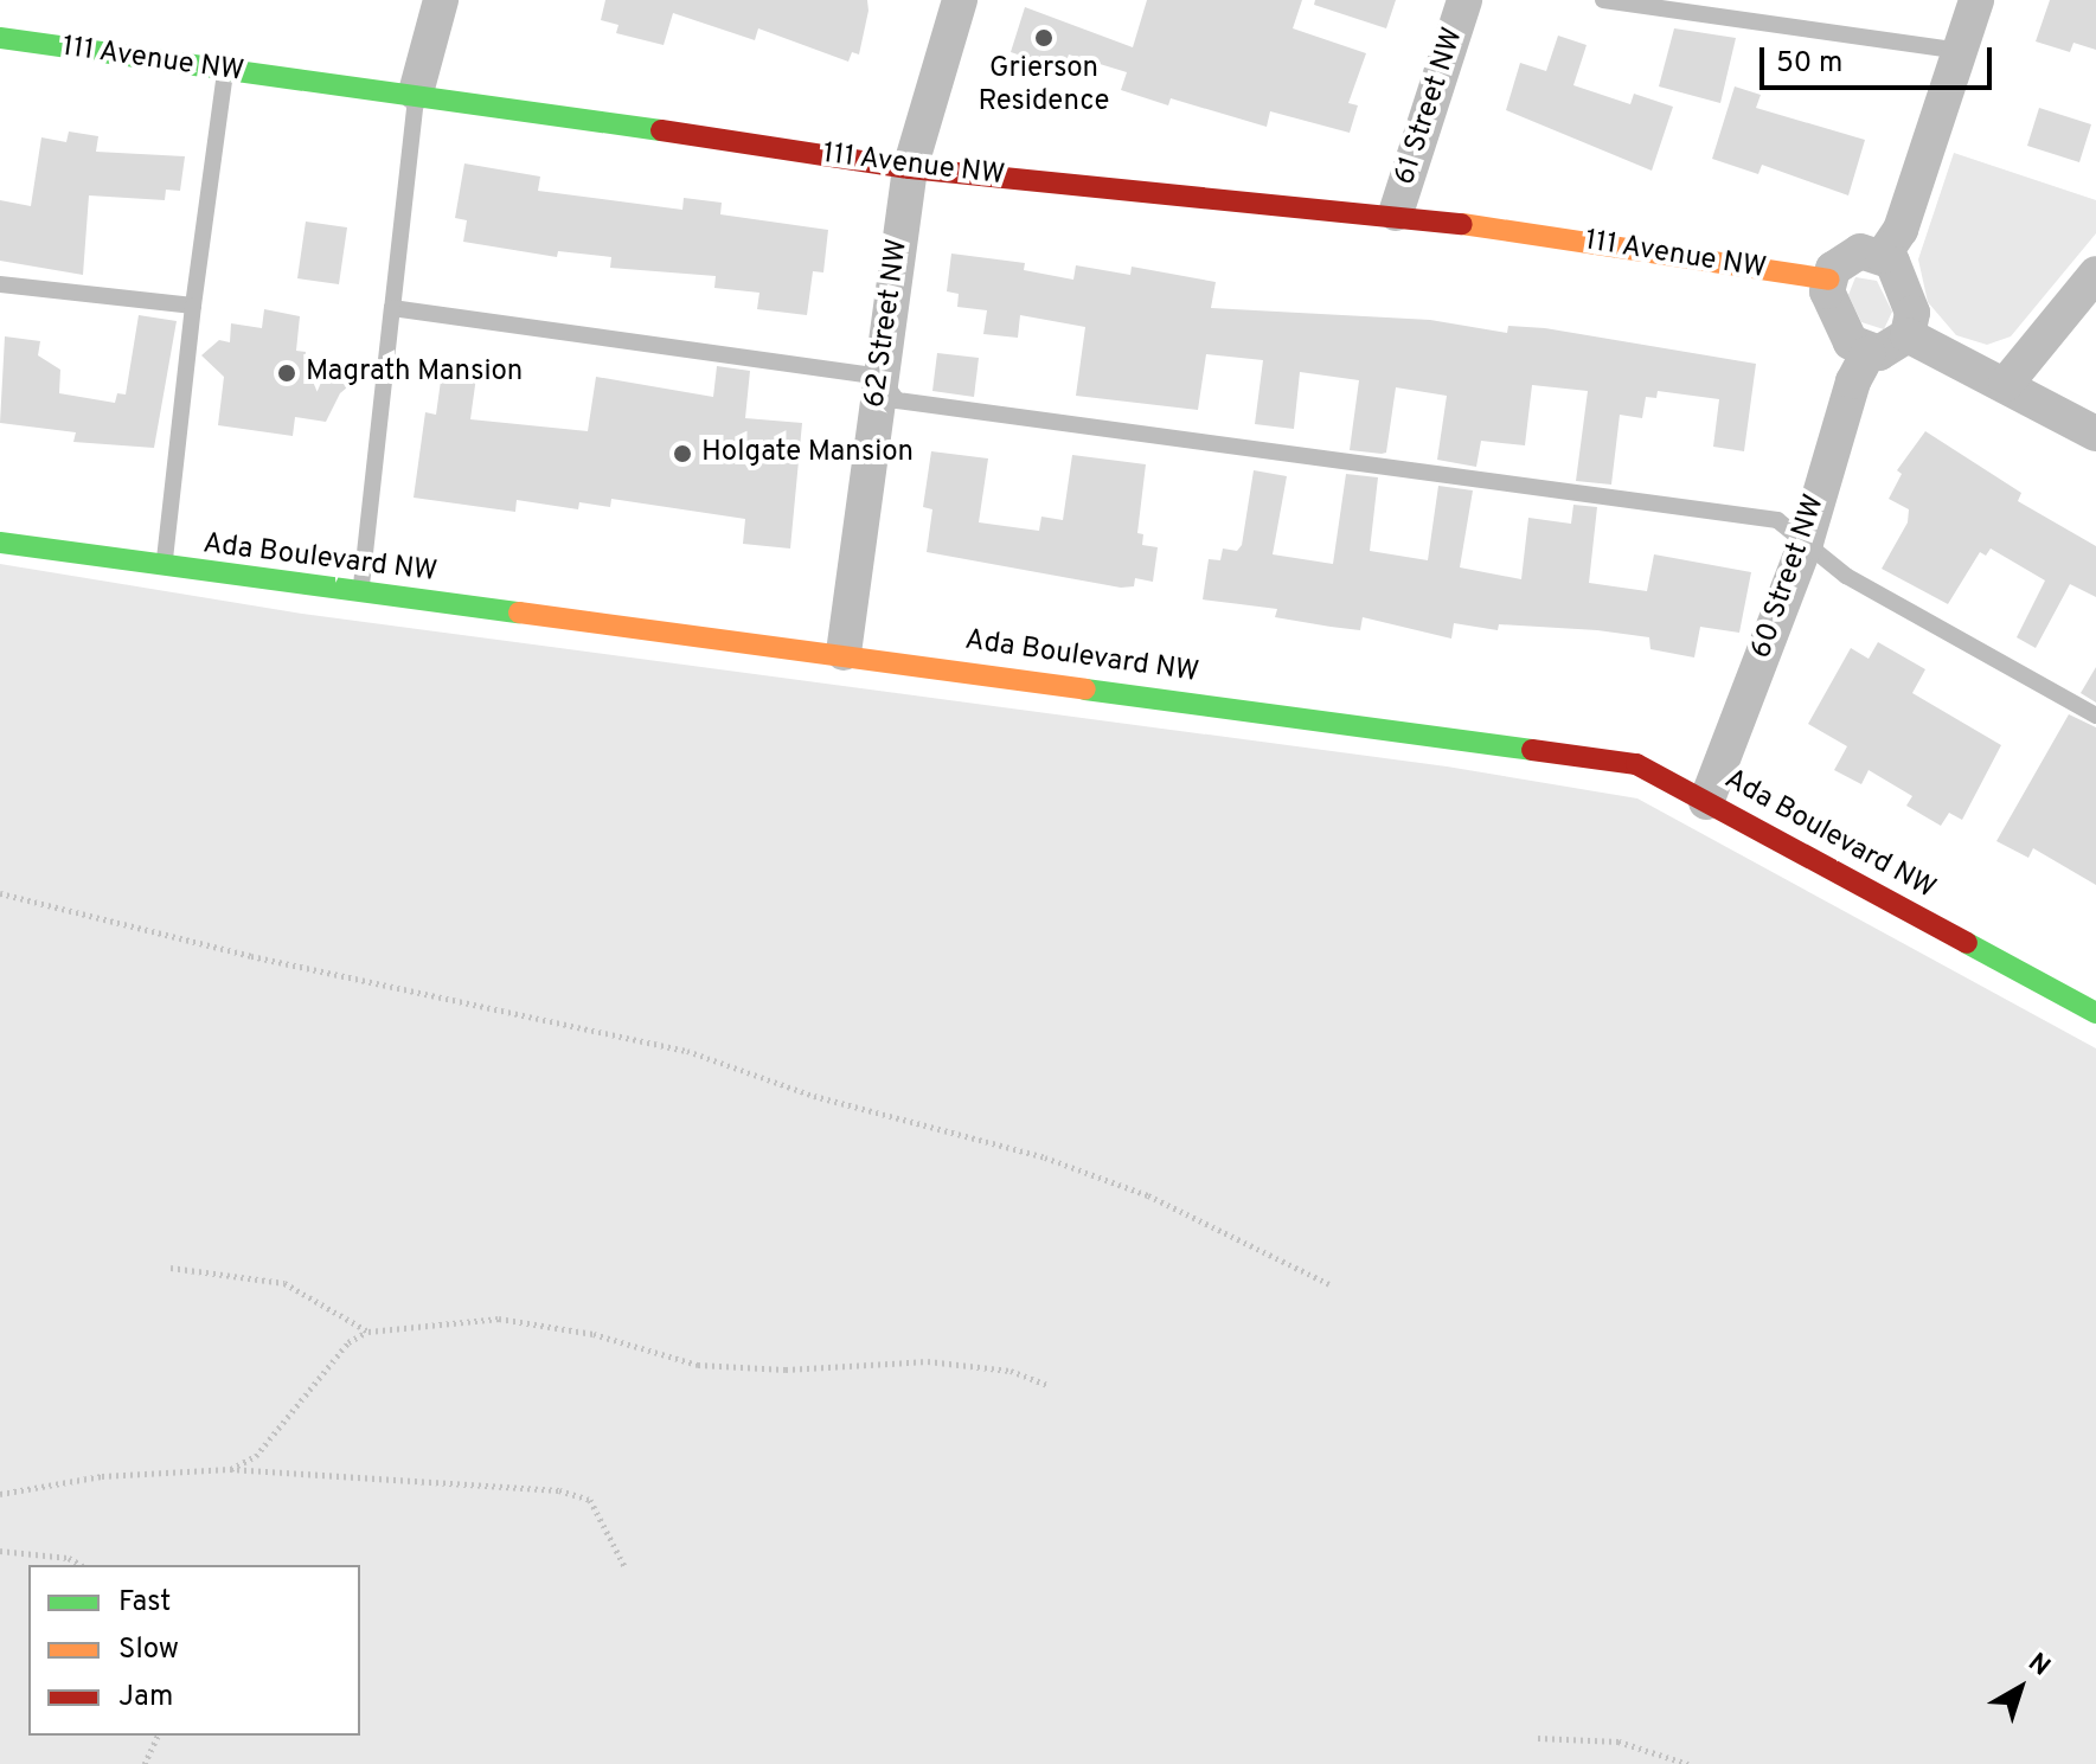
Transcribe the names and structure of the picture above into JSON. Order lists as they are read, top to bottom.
{
  "streets": {
    "street": [
      "111 Avenue NW",
      "61 Street NW",
      "62 Street NW",
      "Ada Boulevard NW",
      "60 Street NW"
    ]
  },
  "crossings": [
    ["111 Avenue NW", "61 Street NW"],
    ["111 Avenue NW", "62 Street NW"],
    ["111 Avenue NW", "60 Street NW"],
    ["62 Street NW", "Ada Boulevard NW"],
    ["Ada Boulevard NW", "60 Street NW"]
  ],
  "places": ["Grierson Residence", "Magrath Mansion", "Holgate Mansion"],
  "legend": ["Fast", "Slow", "Jam"],
  "scale_bar": "50 m",
  "north": "top right"
}
